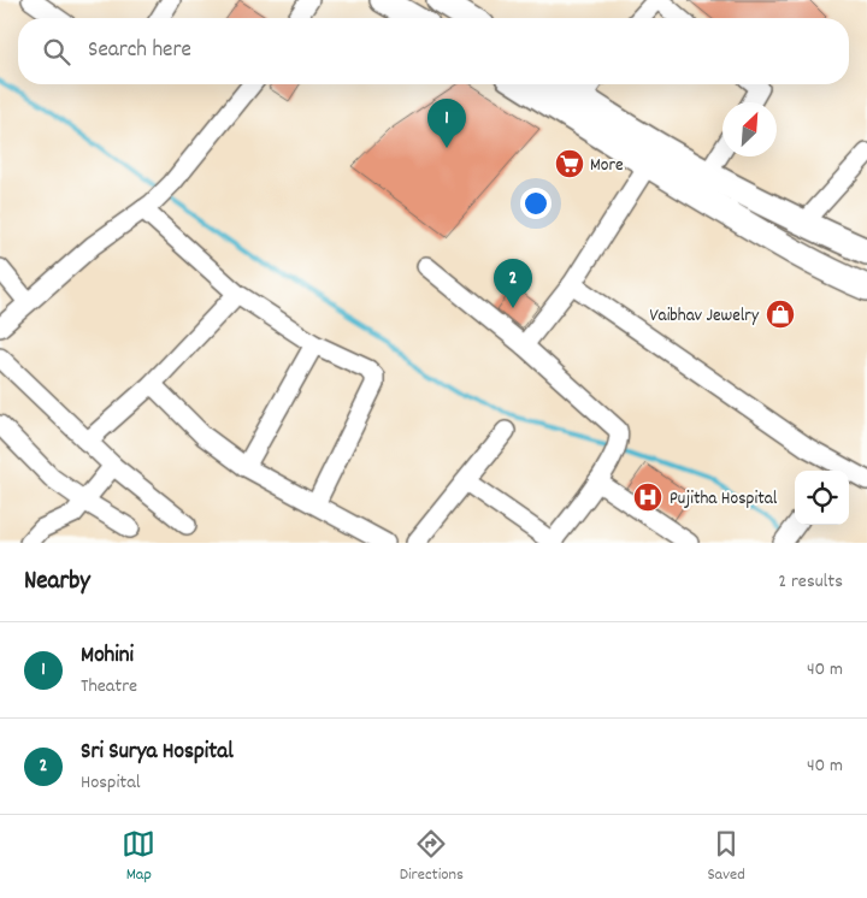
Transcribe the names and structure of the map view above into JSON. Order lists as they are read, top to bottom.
{
  "places": {
    "supermarket": ["More"],
    "shop": ["Vaibhav Jewelry"],
    "hospital": ["Pujitha Hospital"]
  },
  "north": "top right",
  "page": {
    "search": "Search here",
    "pins": ["1", "2"],
    "heading": ["Nearby", "2 results"],
    "list": [
      {
        "mark": "1",
        "name": "Mohini",
        "note": "Theatre",
        "value": "40 m"
      },
      {
        "mark": "2",
        "name": "Sri Surya Hospital",
        "note": "Hospital",
        "value": "40 m"
      }
    ],
    "nav": ["Map", "Directions", "Saved"]
  }
}
